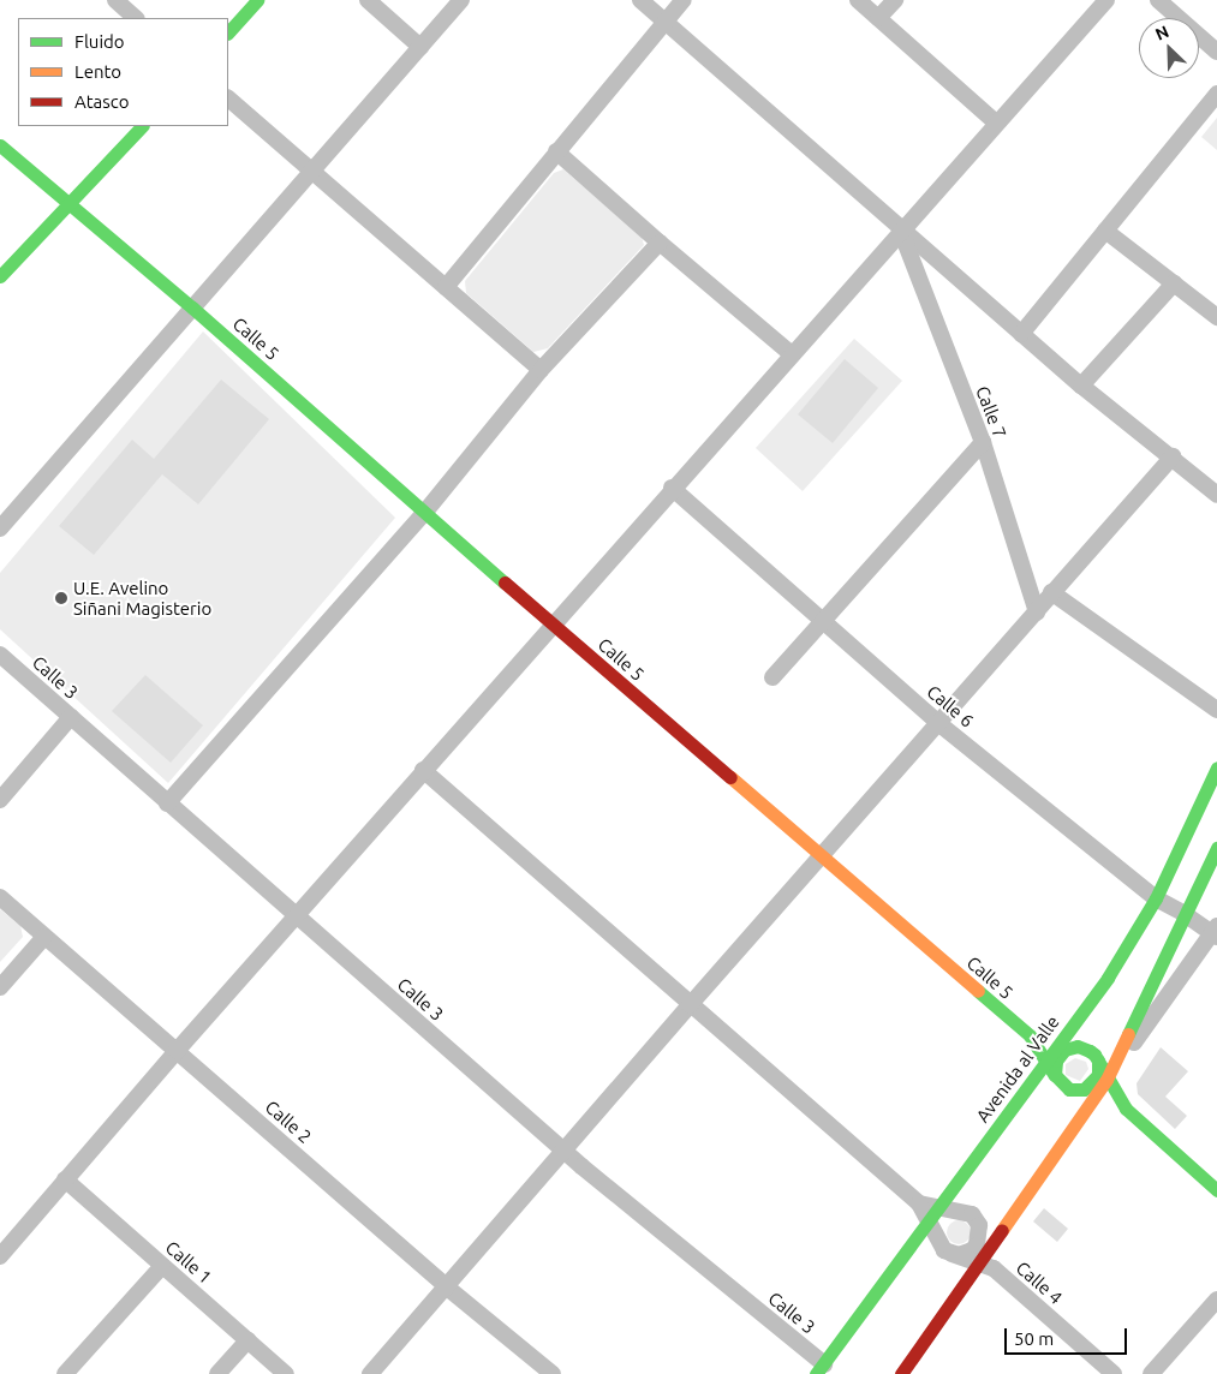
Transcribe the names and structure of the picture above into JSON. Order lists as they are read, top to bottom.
{
  "streets": {
    "main road": ["Calle 5", "Avenida al Valle"],
    "street": [
      "Calle 7",
      "Calle 3",
      "Calle 6",
      "Calle 2",
      "Calle 1",
      "Calle 4"
    ]
  },
  "crossings": [
    ["Calle 5", "Avenida al Valle"],
    ["Calle 3", "Avenida al Valle"],
    ["Calle 6", "Avenida al Valle"],
    ["Avenida al Valle", "Calle 4"]
  ],
  "places": ["U.E. Avelino Siñani Magisterio"],
  "legend": ["Fluido", "Lento", "Atasco"],
  "scale_bar": "50 m",
  "north": "top left"
}
